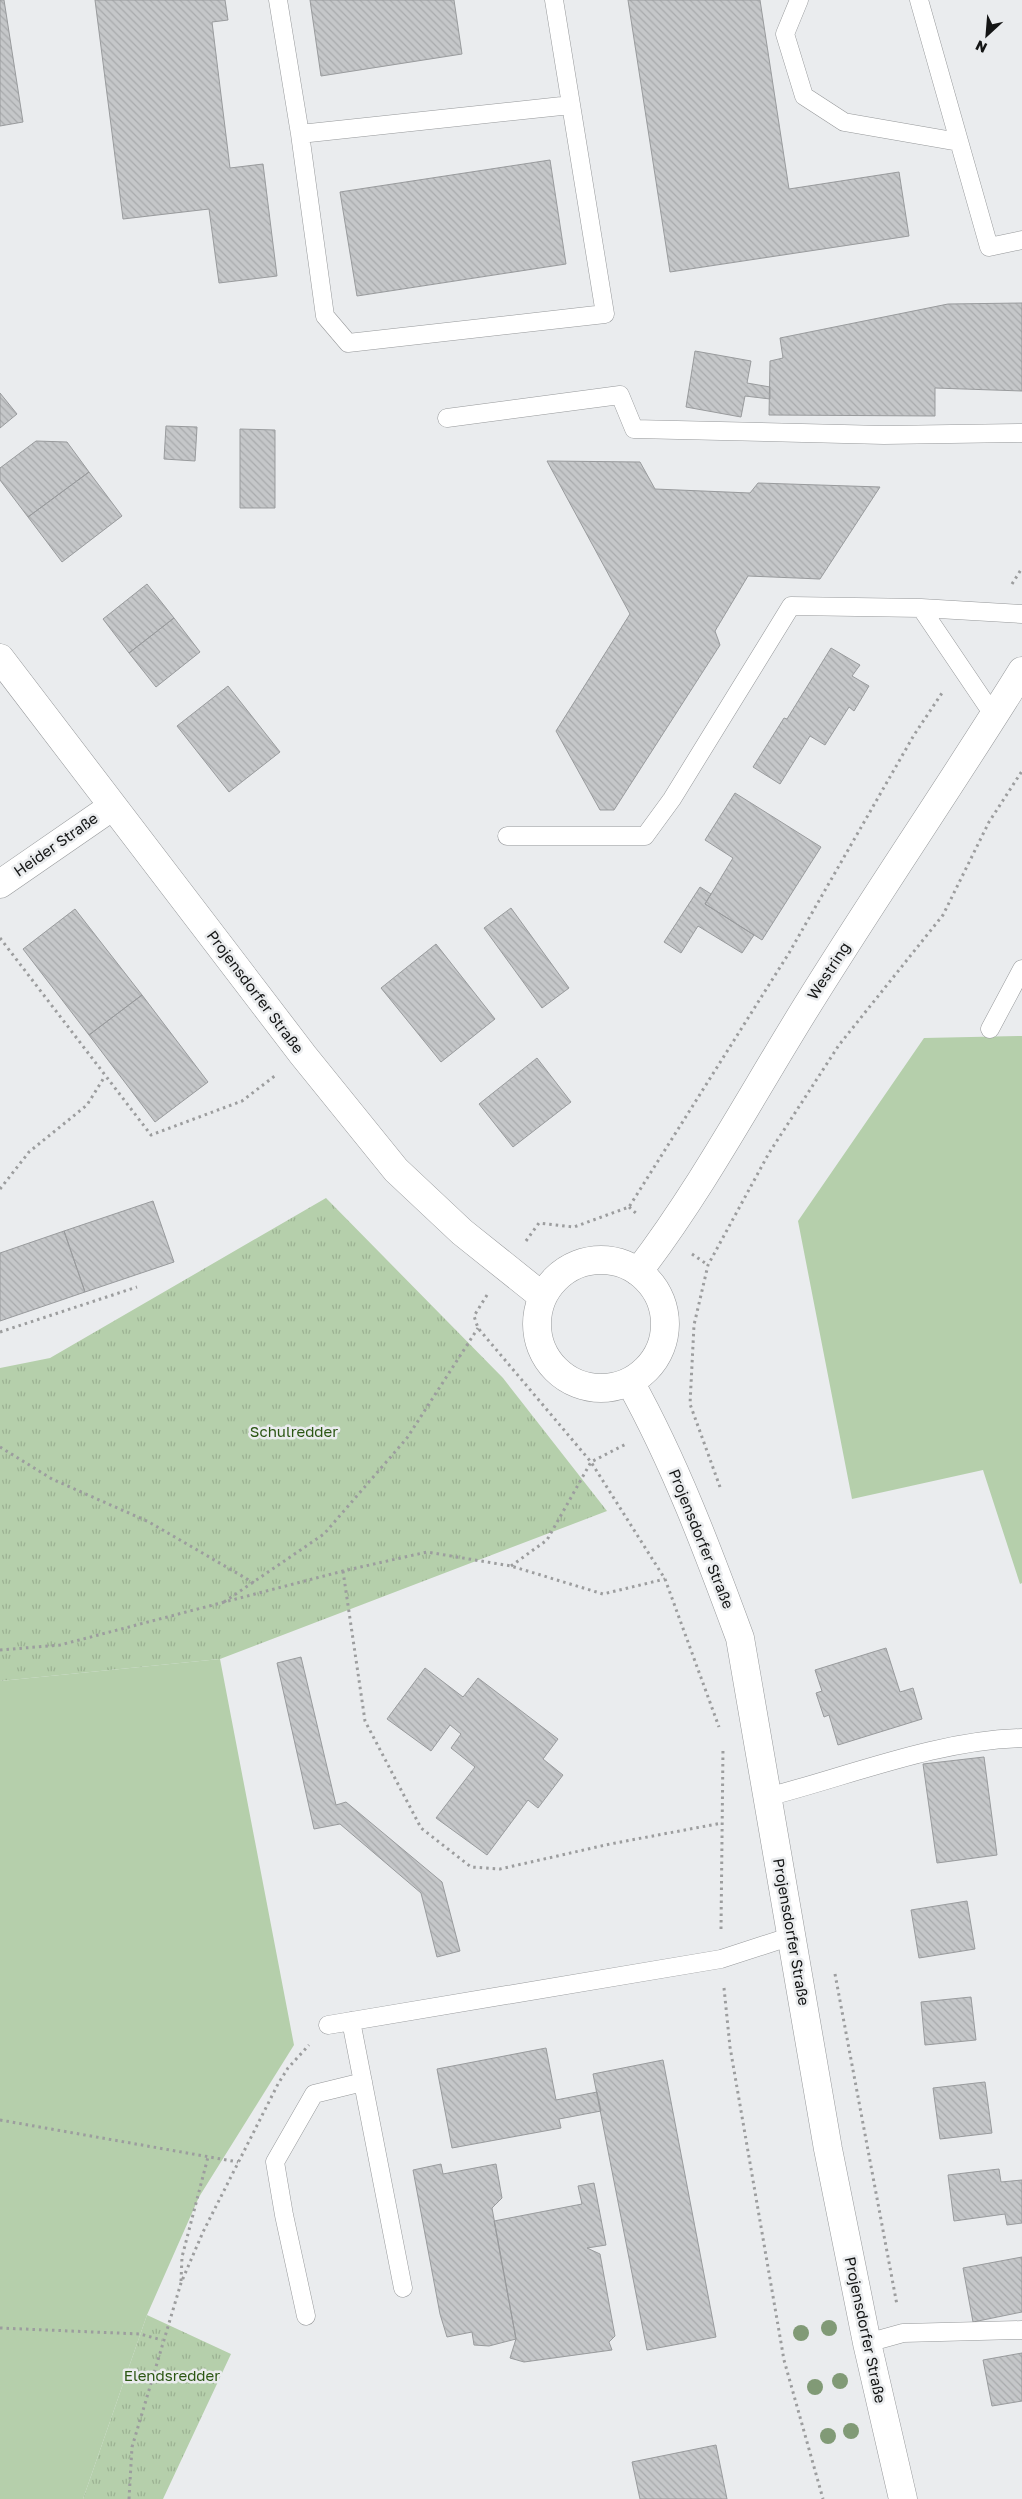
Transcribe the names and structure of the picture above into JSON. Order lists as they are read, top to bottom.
{
  "streets": {
    "street": ["Heider Straße", "Westring", "Projensdorfer Straße"]
  },
  "crossings": [
    ["Heider Straße", "Projensdorfer Straße"],
    ["Westring", "Projensdorfer Straße"]
  ],
  "parks": ["Schulredder", "Elendsredder"],
  "north": "bottom left"
}
